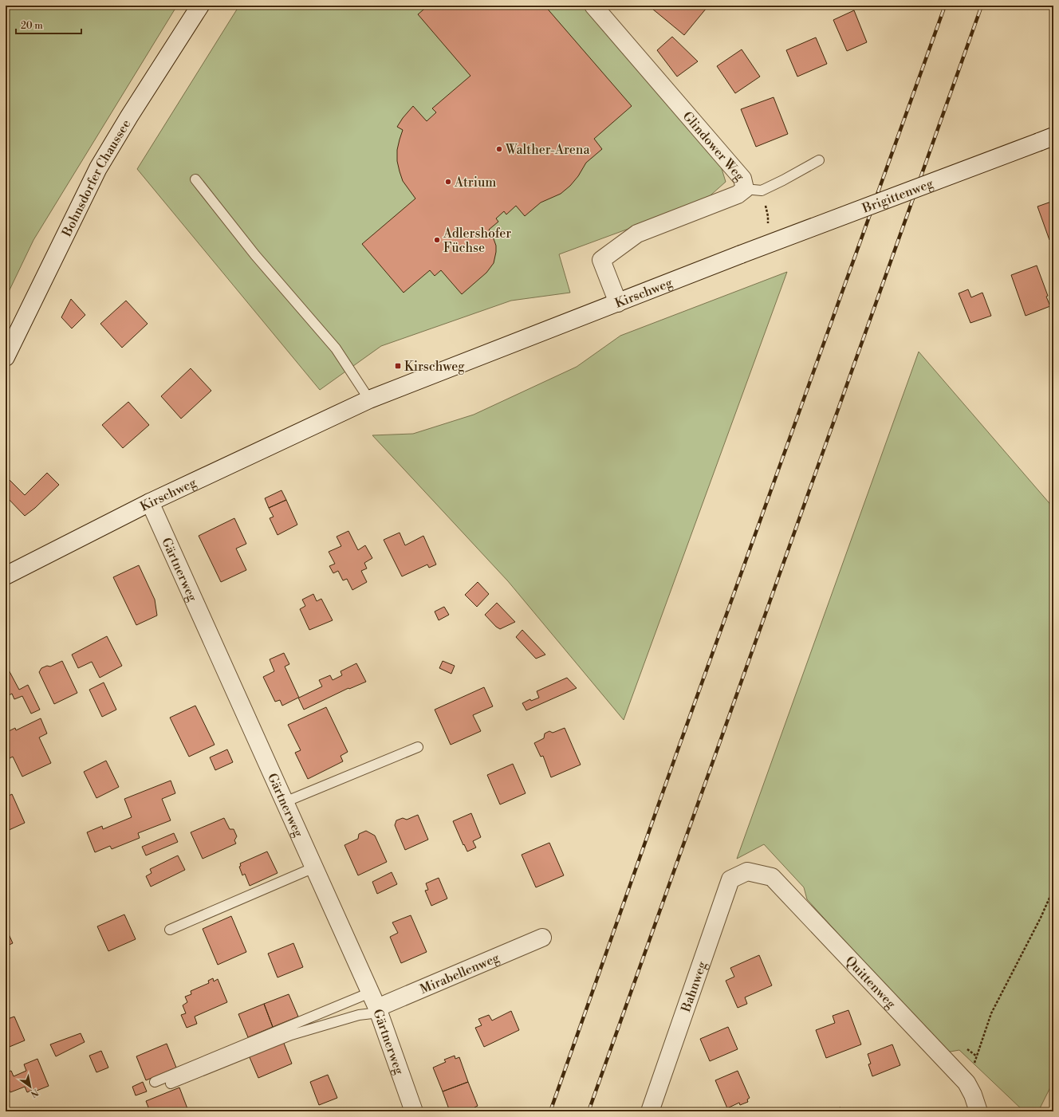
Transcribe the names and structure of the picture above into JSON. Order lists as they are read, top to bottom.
{
  "streets": {
    "street": [
      "Glindower Weg",
      "Bohnsdorfer Chaussee",
      "Brigittenweg",
      "Kirschweg",
      "Gärtnerweg",
      "Mirabellenweg",
      "Quittenweg",
      "Bahnweg"
    ]
  },
  "crossings": [
    ["Glindower Weg", "Kirschweg"],
    ["Brigittenweg", "Kirschweg"],
    ["Kirschweg", "Gärtnerweg"],
    ["Gärtnerweg", "Mirabellenweg"],
    ["Quittenweg", "Bahnweg"]
  ],
  "places": {
    "other": ["Walther-Arena", "Atrium", "Adlershofer Füchse"],
    "transit": ["Kirschweg"]
  },
  "scale_bar": "20 m",
  "north": "bottom right"
}
